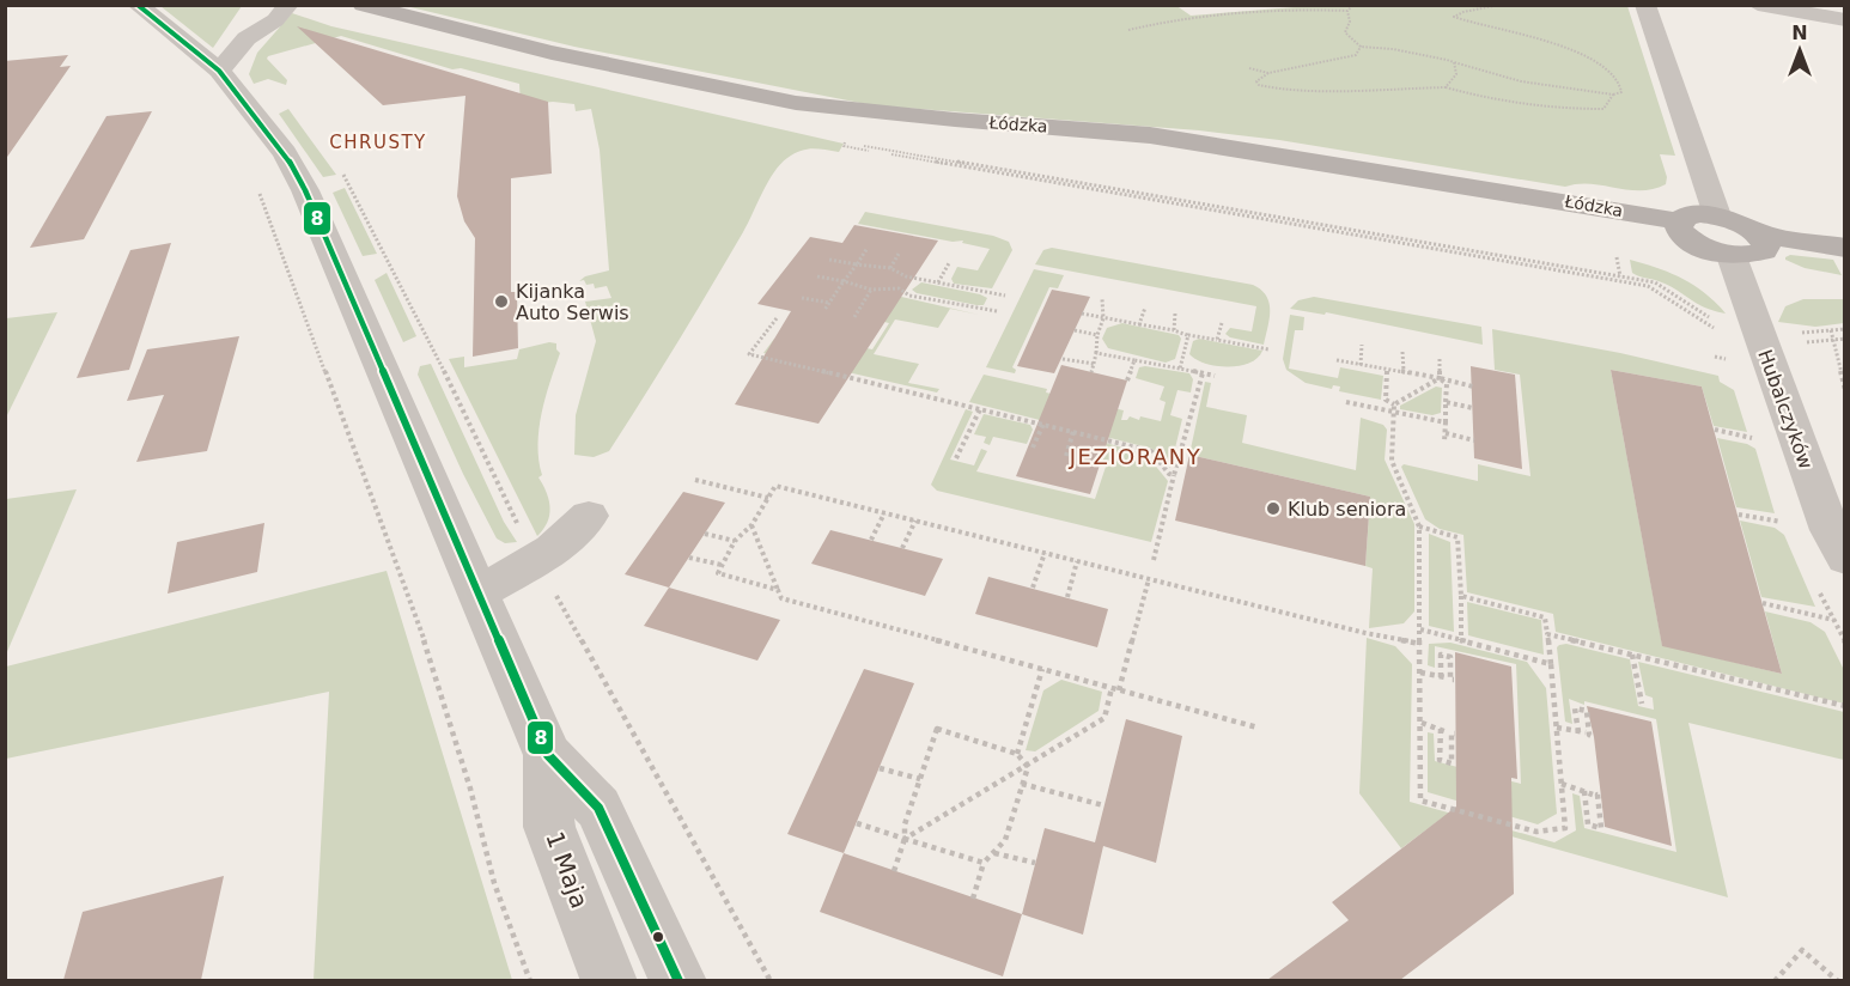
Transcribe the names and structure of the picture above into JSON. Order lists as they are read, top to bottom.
{
  "streets": {
    "main road": ["Łódzka"],
    "street": ["Hubalczyków", "1 Maja"]
  },
  "districts": ["CHRUSTY", "JEZIORANY"],
  "places": ["Kijanka Auto Serwis", "Klub seniora"],
  "lines": ["transit line 8"],
  "north": "top"
}
